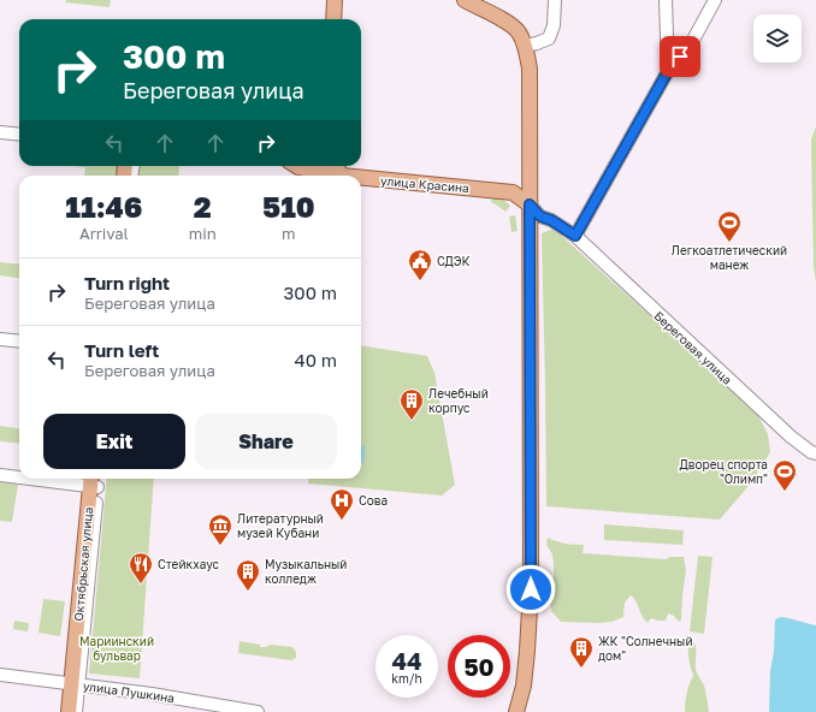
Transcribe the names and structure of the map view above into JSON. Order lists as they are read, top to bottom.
{
  "streets": {
    "main road": ["улица Красина", "Октябрьская улица"],
    "street": ["Береговая улица", "улица Пушкина"]
  },
  "crossings": [
    ["улица Красина", "Береговая улица"],
    ["Октябрьская улица", "улица Пушкина"]
  ],
  "parks": ["Мариинский бульвар"],
  "places": {
    "sports": ["Легкоатлетический манеж", "Дворец спорта \"Олимп\""],
    "public building": ["СДЭК"],
    "building": ["Лечебный корпус", "Музыкальный колледж", "ЖК \"Солнечный дом\""],
    "hospital": ["Сова"],
    "museum": ["Литературный музей Кубани"],
    "restaurant": ["Стейкхаус"]
  },
  "page": {
    "turn": ["300 m", "Береговая улица"],
    "eta": [
      "11:46",
      "Arrival",
      "2",
      "min",
      "510",
      "m"
    ],
    "list": [
      {
        "name": "Turn right",
        "note": "Береговая улица",
        "value": "300 m"
      },
      {
        "name": "Turn left",
        "note": "Береговая улица",
        "value": "40 m"
      }
    ],
    "buttons": ["Exit", "Share"],
    "speed": "44 km/h",
    "limit": "50"
  }
}
